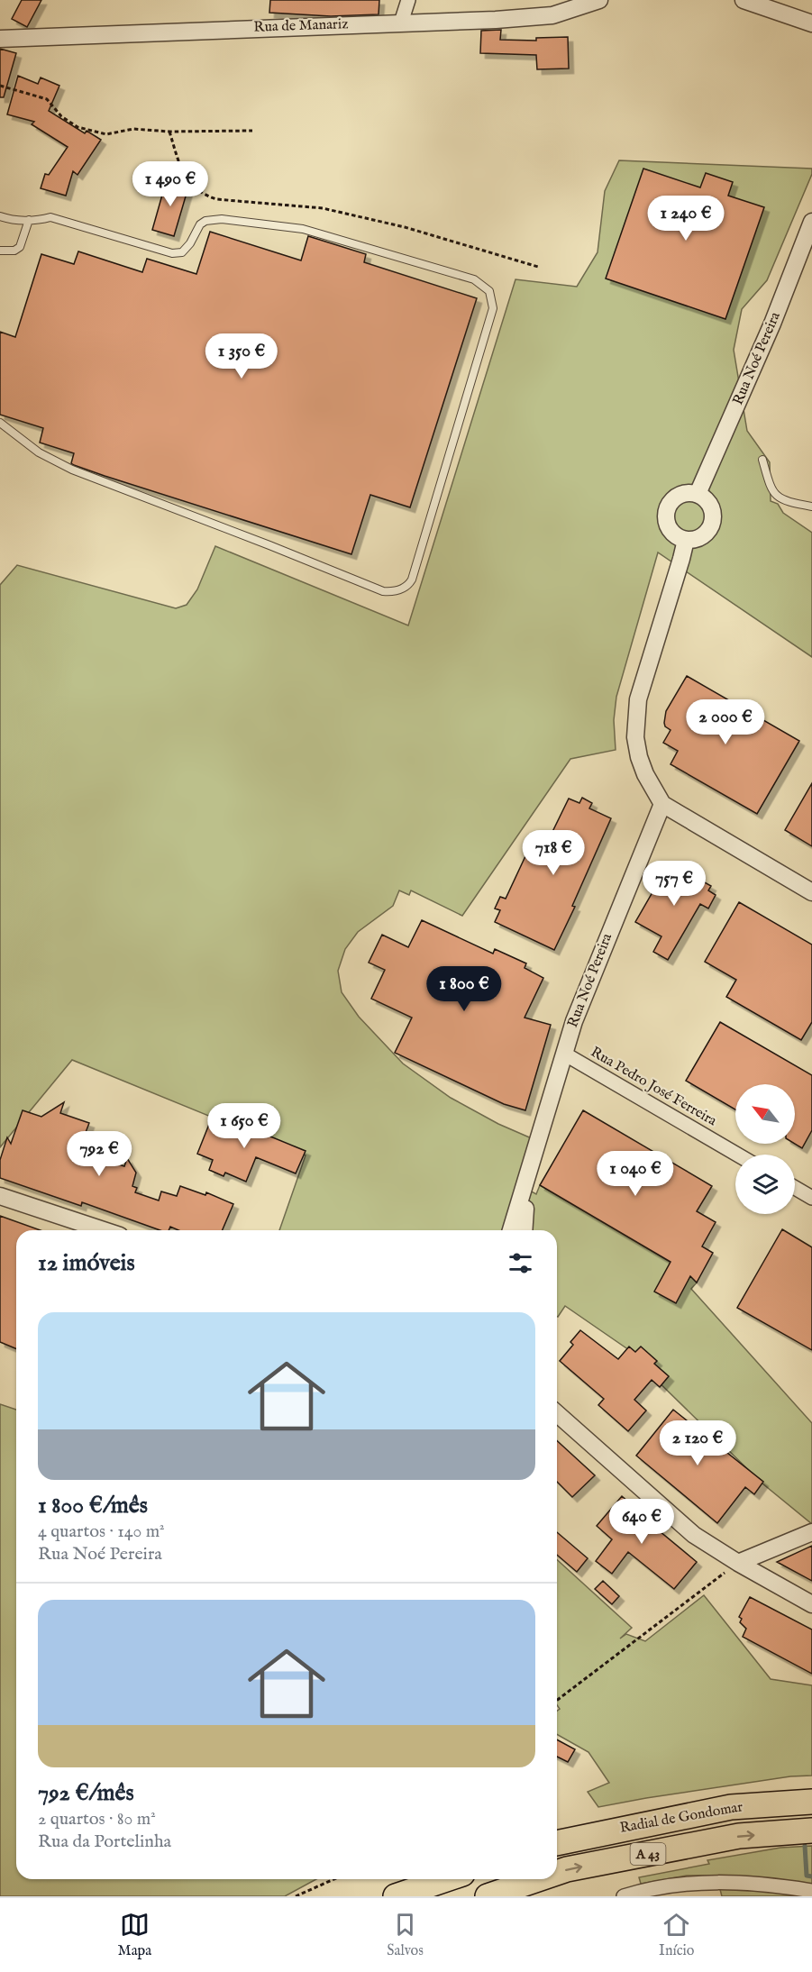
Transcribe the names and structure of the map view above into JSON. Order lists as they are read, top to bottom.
{
  "streets": {
    "highway": ["Radial de Gondomar", "A 43"],
    "street": ["Rua de Manariz", "Rua Noé Pereira", "Rua Pedro José Ferreira"]
  },
  "crossings": [
    ["Rua Noé Pereira", "Rua Pedro José Ferreira"]
  ],
  "north": "top left",
  "page": {
    "price": [
      "1 490 €",
      "1 240 €",
      "1 350 €",
      "2 000 €",
      "718 €",
      "757 €",
      "1 800 €",
      "1 650 €",
      "792 €",
      "1 040 €",
      "2 120 €",
      "640 €"
    ],
    "heading": "12 imóveis",
    "list": [
      {
        "name": "1 800 €/mês",
        "note": "4 quartos · 140 m² · Rua Noé Pereira"
      },
      {
        "name": "792 €/mês",
        "note": "2 quartos · 80 m² · Rua da Portelinha"
      }
    ],
    "tabs": ["Mapa", "Salvos", "Início"]
  }
}
